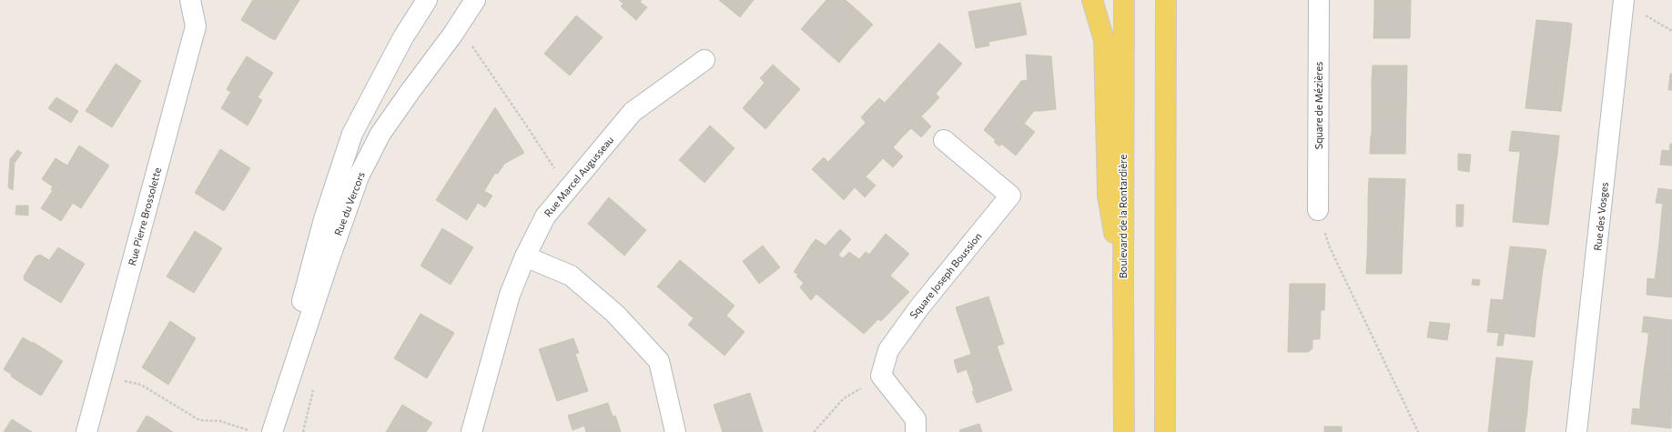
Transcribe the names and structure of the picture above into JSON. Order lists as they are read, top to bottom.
{
  "streets": {
    "main road": ["Boulevard de la Rontardière"],
    "street": [
      "Square de Mézières",
      "Rue Marcel Augusseau",
      "Rue du Vercors",
      "Rue Pierre Brossolette",
      "Rue des Vosges",
      "Square Joseph Boussion"
    ]
  }
}
